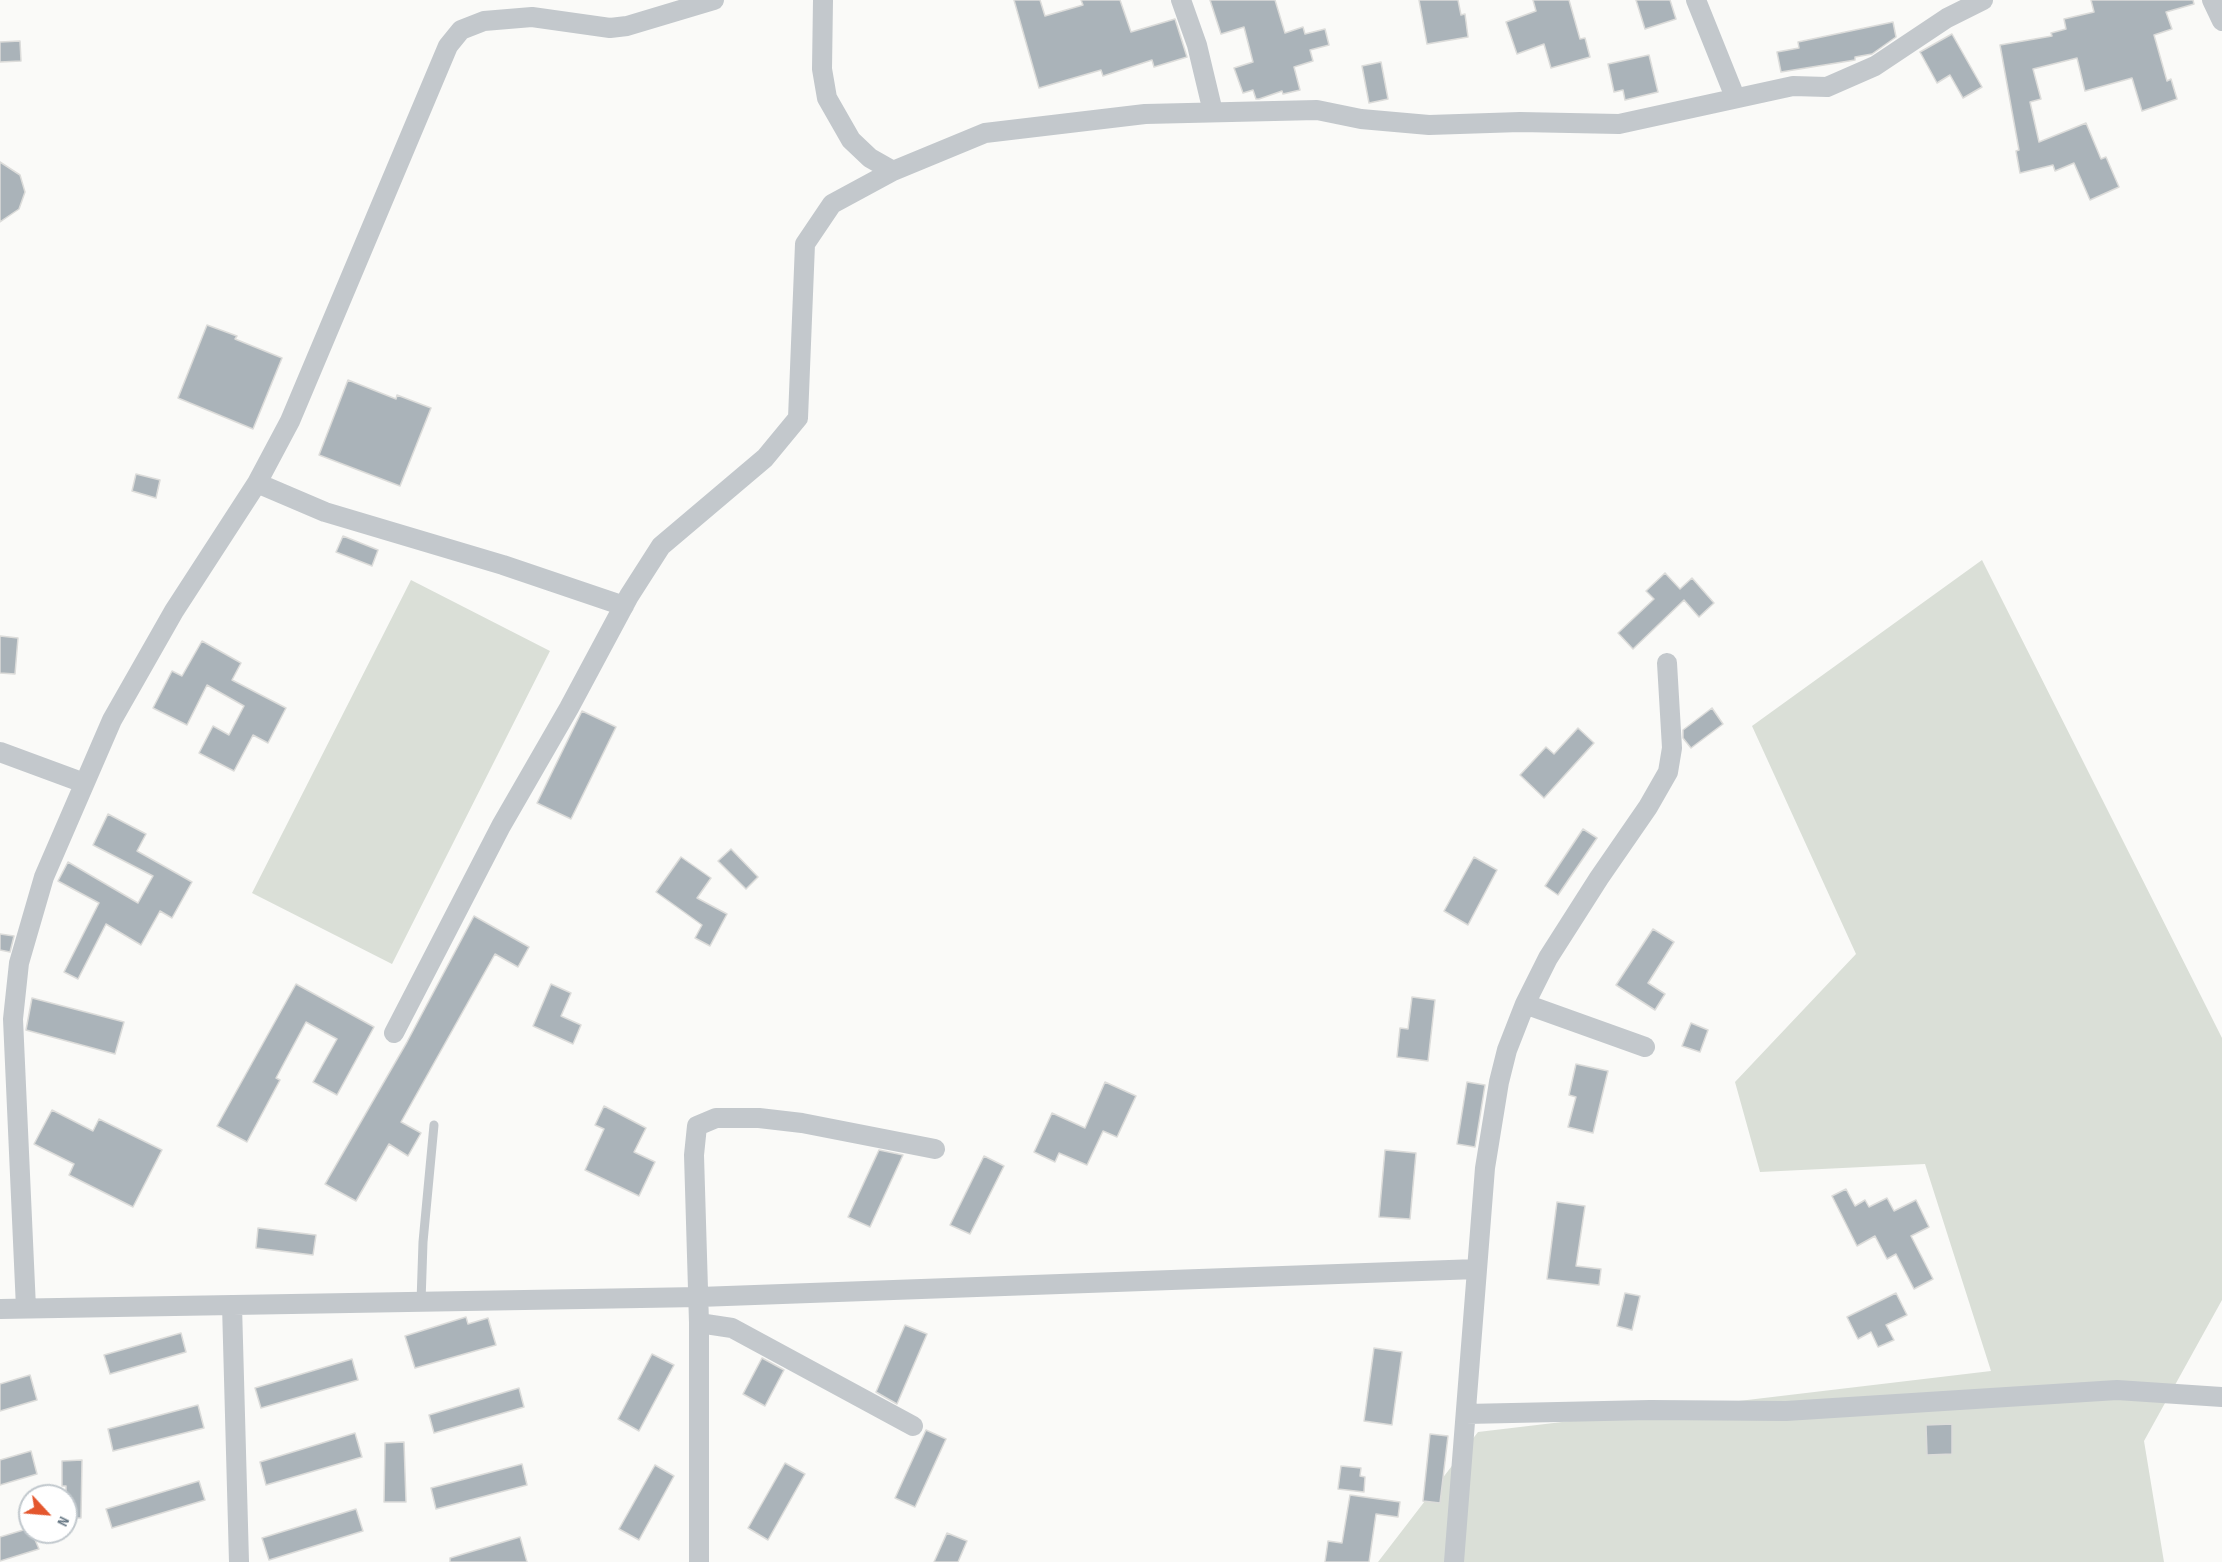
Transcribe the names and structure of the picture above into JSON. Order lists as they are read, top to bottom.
{
  "north": "bottom right"
}
